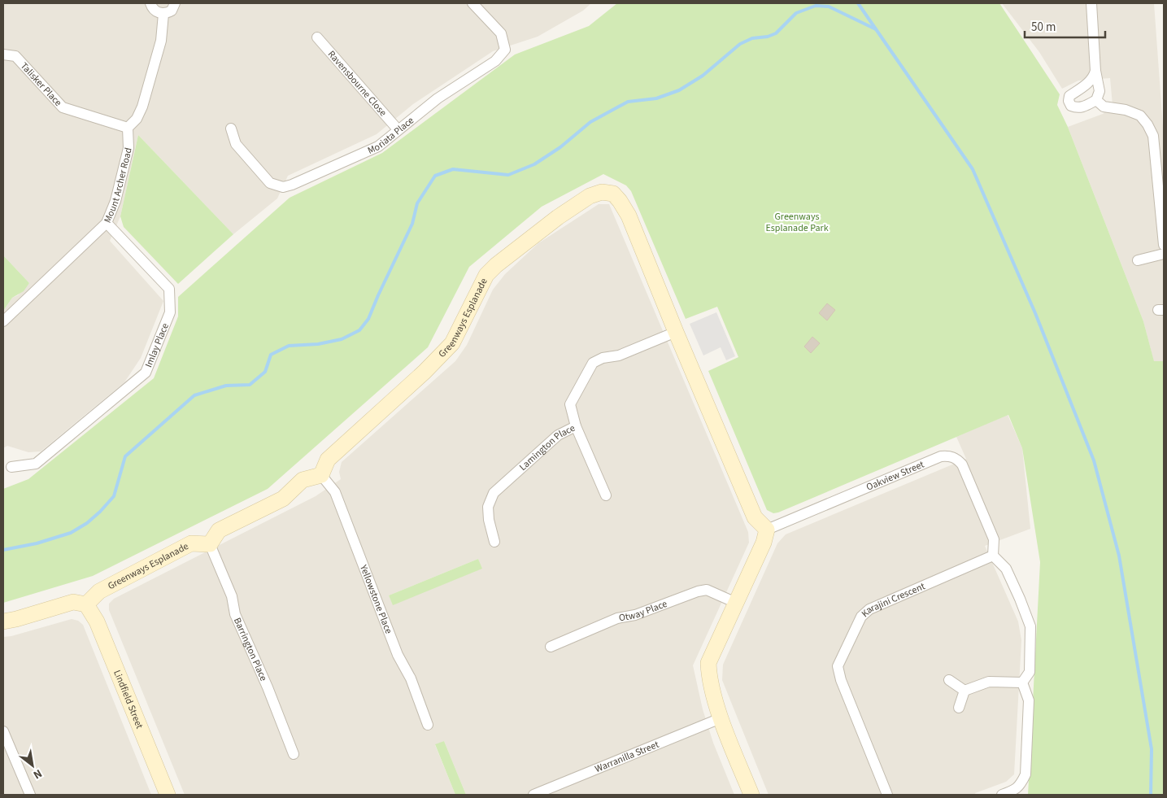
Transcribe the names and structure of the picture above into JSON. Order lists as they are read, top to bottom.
{
  "streets": {
    "street": [
      "Ravensbourne Close",
      "Talisker Place",
      "Moriata Place",
      "Mount Archer Road",
      "Greenways Esplanade",
      "Imlay Place",
      "Lamington Place",
      "Oakview Street",
      "Yellowstone Place",
      "Karajini Crescent",
      "Otway Place",
      "Barrington Place",
      "Lindfield Street",
      "Warranilla Street"
    ]
  },
  "crossings": [
    ["Ravensbourne Close", "Moriata Place"],
    ["Talisker Place", "Mount Archer Road"],
    ["Mount Archer Road", "Imlay Place"],
    ["Greenways Esplanade", "Lamington Place"],
    ["Greenways Esplanade", "Oakview Street"],
    ["Greenways Esplanade", "Yellowstone Place"],
    ["Greenways Esplanade", "Barrington Place"],
    ["Greenways Esplanade", "Lindfield Street"],
    ["Oakview Street", "Karajini Crescent"]
  ],
  "parks": ["Greenways Esplanade Park"],
  "scale_bar": "50 m",
  "north": "bottom right"
}
